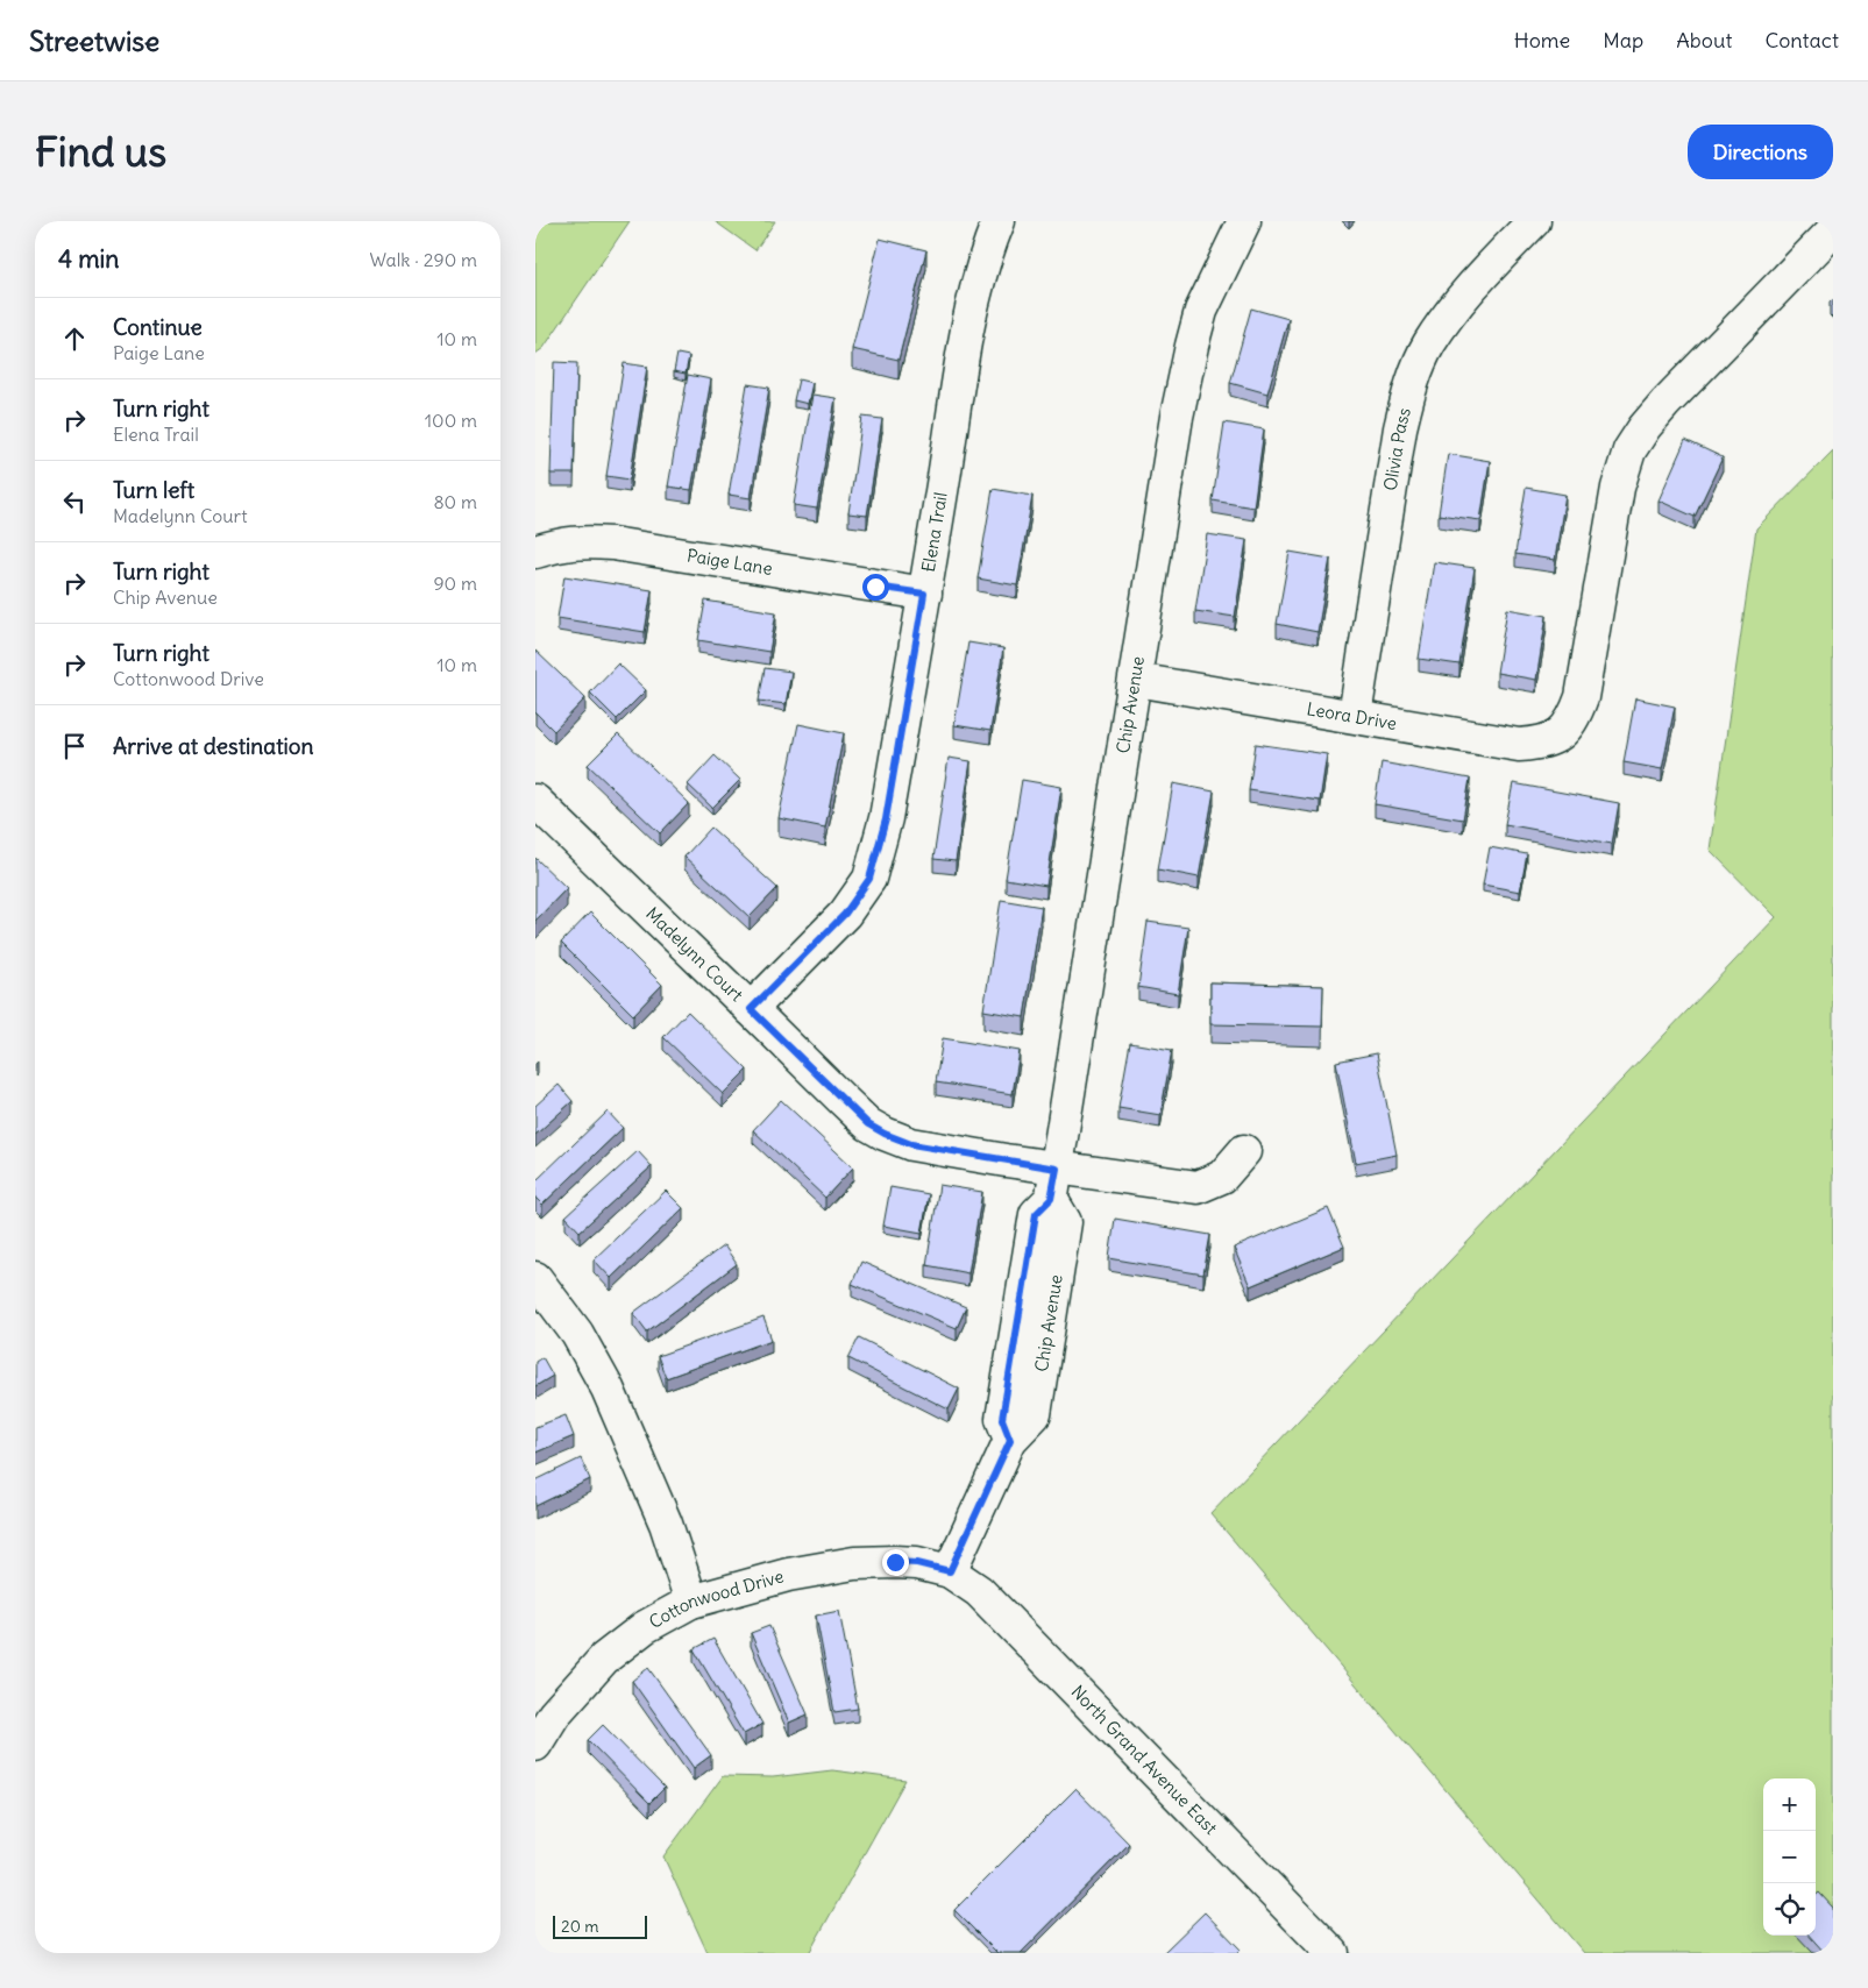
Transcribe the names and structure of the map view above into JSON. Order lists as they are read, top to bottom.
{
  "streets": {
    "street": [
      "Olivia Pass",
      "Elena Trail",
      "Paige Lane",
      "Chip Avenue",
      "Leora Drive",
      "Madelynn Court",
      "Cottonwood Drive",
      "North Grand Avenue East"
    ]
  },
  "crossings": [
    ["Olivia Pass", "Leora Drive"],
    ["Elena Trail", "Paige Lane"],
    ["Elena Trail", "Madelynn Court"],
    ["Chip Avenue", "Leora Drive"],
    ["Chip Avenue", "Madelynn Court"],
    ["Chip Avenue", "Cottonwood Drive"],
    ["Chip Avenue", "North Grand Avenue East"],
    ["Cottonwood Drive", "North Grand Avenue East"]
  ],
  "scale_bar": "20 m",
  "page": {
    "header": "Streetwise",
    "nav": [
      "Home",
      "Map",
      "About",
      "Contact"
    ],
    "buttons": "Directions",
    "title": "Find us",
    "heading": ["4 min", "Walk · 290 m"],
    "list": [
      ["Continue", "Paige Lane", "10 m"],
      ["Turn right", "Elena Trail", "100 m"],
      ["Turn left", "Madelynn Court", "80 m"],
      ["Turn right", "Chip Avenue", "90 m"],
      ["Turn right", "Cottonwood Drive", "10 m"],
      "Arrive at destination"
    ],
    "map_buttons": ["+", "−"],
    "scale": "20 m"
  }
}
